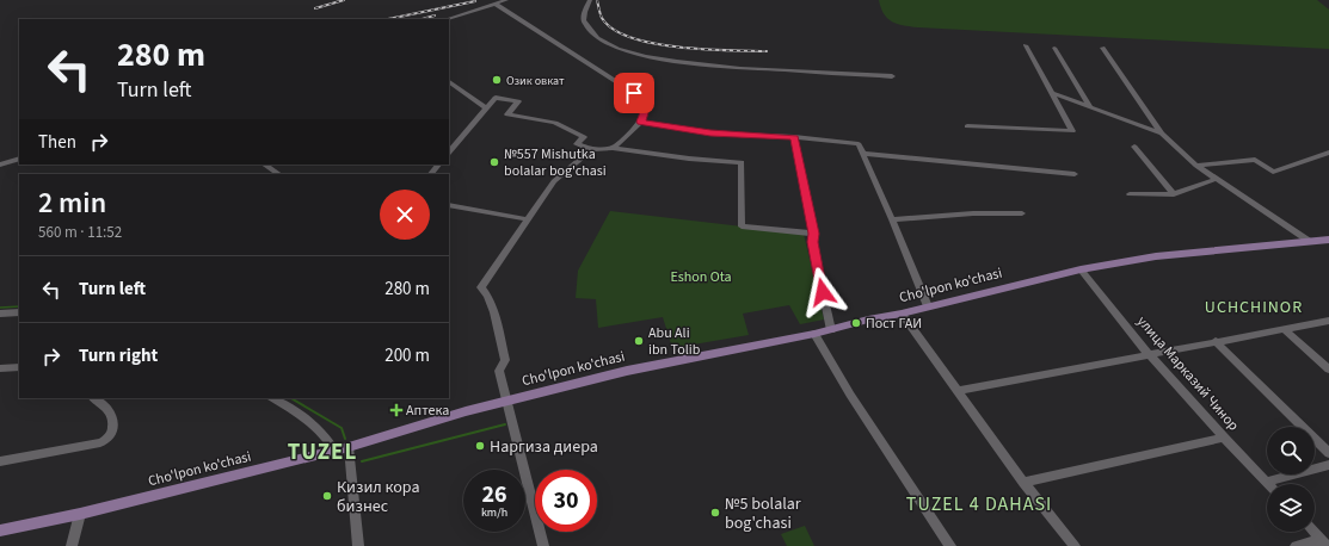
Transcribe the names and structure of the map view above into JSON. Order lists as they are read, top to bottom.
{
  "streets": {
    "main road": ["Cho'lpon ko'chasi"],
    "street": ["улица Марказий Чинор"]
  },
  "crossings": [
    ["Cho'lpon ko'chasi", "улица Марказий Чинор"]
  ],
  "districts": ["UCHCHINOR", "TUZEL", "TUZEL 4 DAHASI"],
  "parks": ["Eshon Ota"],
  "places": {
    "other": [
      "Озик овкат",
      "№557 Mishutka bolalar bog'chasi",
      "Пост ГАИ",
      "Abu Ali ibn Tolib",
      "Наргиза диера",
      "Кизил кора бизнес",
      "№5 bolalar bog'chasi"
    ],
    "health": ["Аптека"]
  },
  "page": {
    "turn": ["280 m", "Turn left"],
    "then": "Then",
    "heading": ["2 min", "560 m · 11:52"],
    "list": [
      {
        "name": "Turn left",
        "value": "280 m"
      },
      {
        "name": "Turn right",
        "value": "200 m"
      }
    ],
    "speed": "26 km/h",
    "limit": "30"
  }
}
